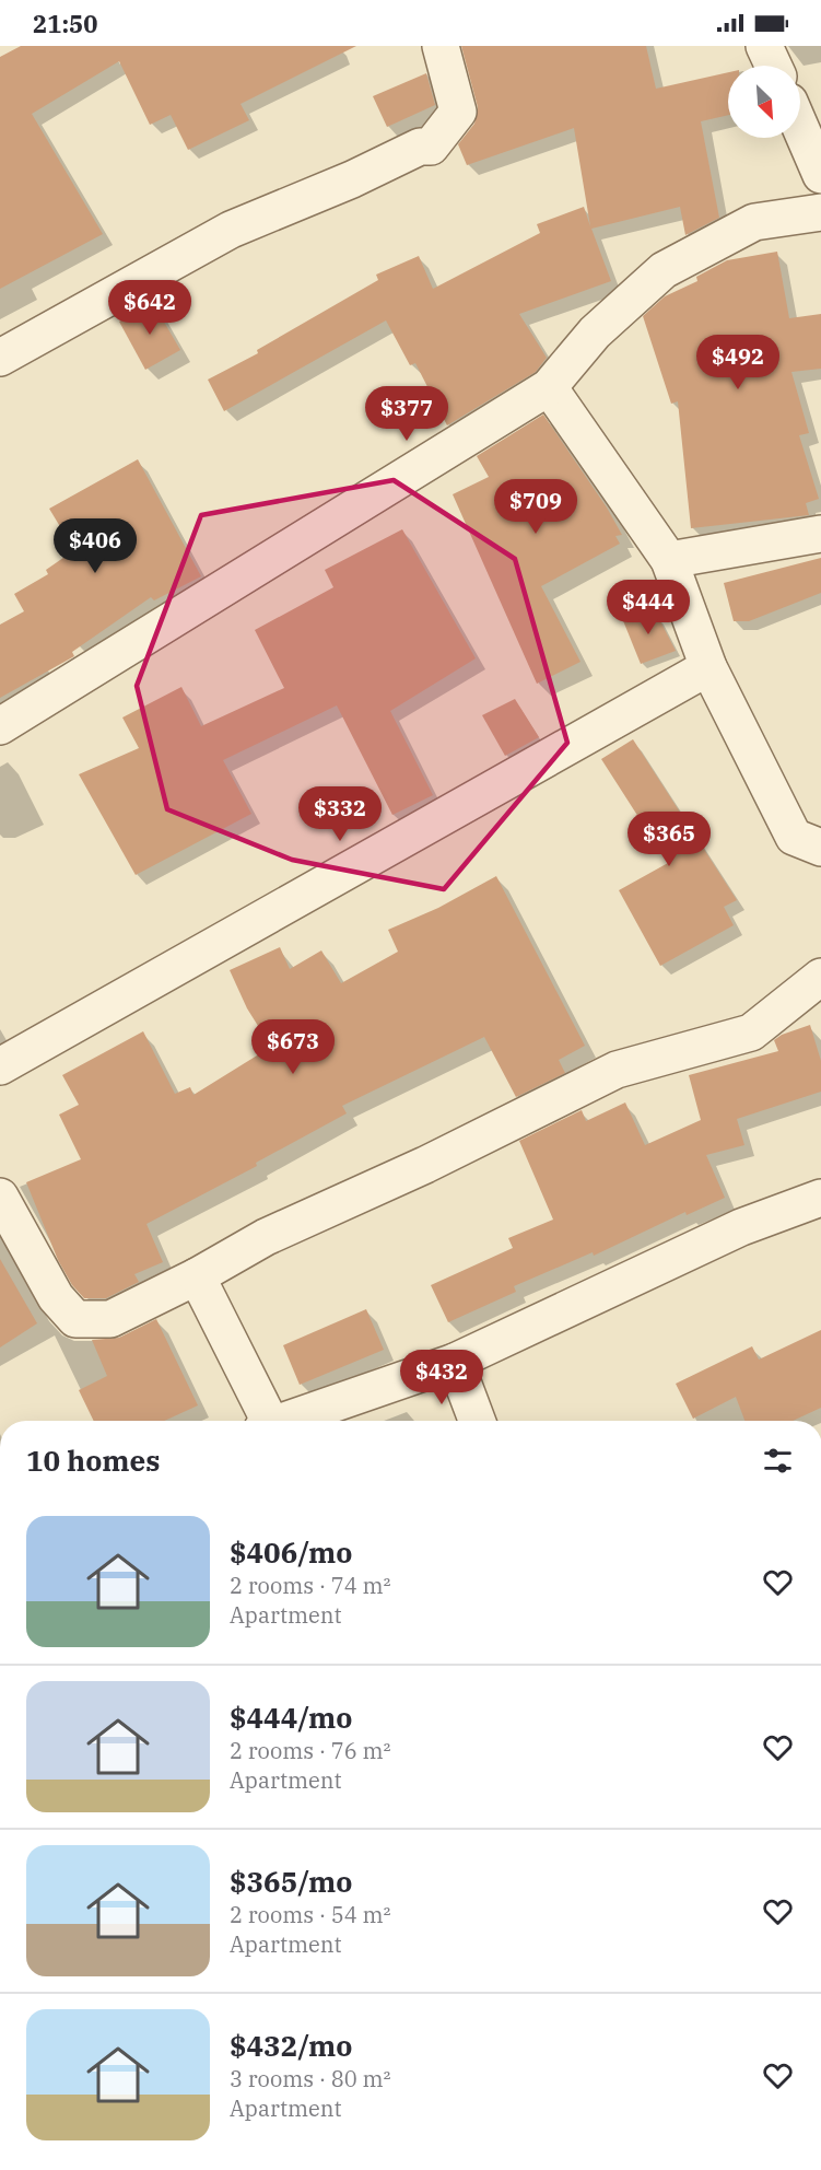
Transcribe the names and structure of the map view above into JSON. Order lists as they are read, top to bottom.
{
  "north": "bottom right",
  "page": {
    "status": "21:50",
    "price": [
      "$642",
      "$492",
      "$377",
      "$709",
      "$406",
      "$444",
      "$332",
      "$365",
      "$673",
      "$432"
    ],
    "heading": "10 homes",
    "list": [
      {
        "name": "$406/mo",
        "note": "2 rooms · 74 m² · Apartment"
      },
      {
        "name": "$444/mo",
        "note": "2 rooms · 76 m² · Apartment"
      },
      {
        "name": "$365/mo",
        "note": "2 rooms · 54 m² · Apartment"
      },
      {
        "name": "$432/mo",
        "note": "3 rooms · 80 m² · Apartment"
      }
    ]
  }
}
